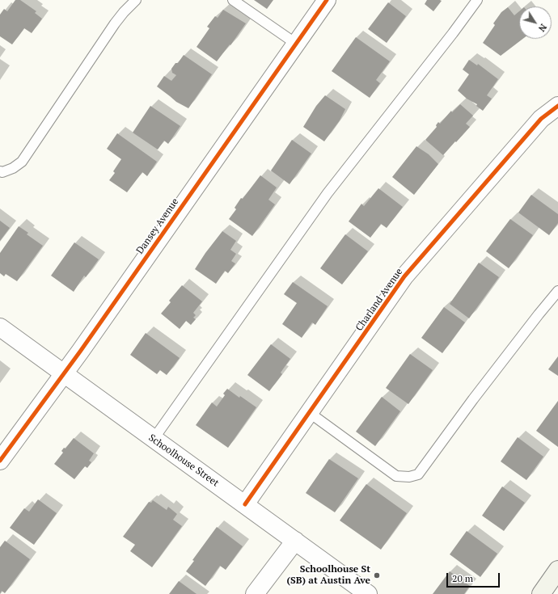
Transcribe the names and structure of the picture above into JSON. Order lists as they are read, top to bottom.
{
  "streets": {
    "street": ["Dansey Avenue", "Charland Avenue", "Schoolhouse Street"]
  },
  "crossings": [
    ["Dansey Avenue", "Schoolhouse Street"],
    ["Charland Avenue", "Schoolhouse Street"]
  ],
  "places": ["Schoolhouse St (SB) at Austin Ave"],
  "scale_bar": "20 m",
  "north": "bottom right"
}
